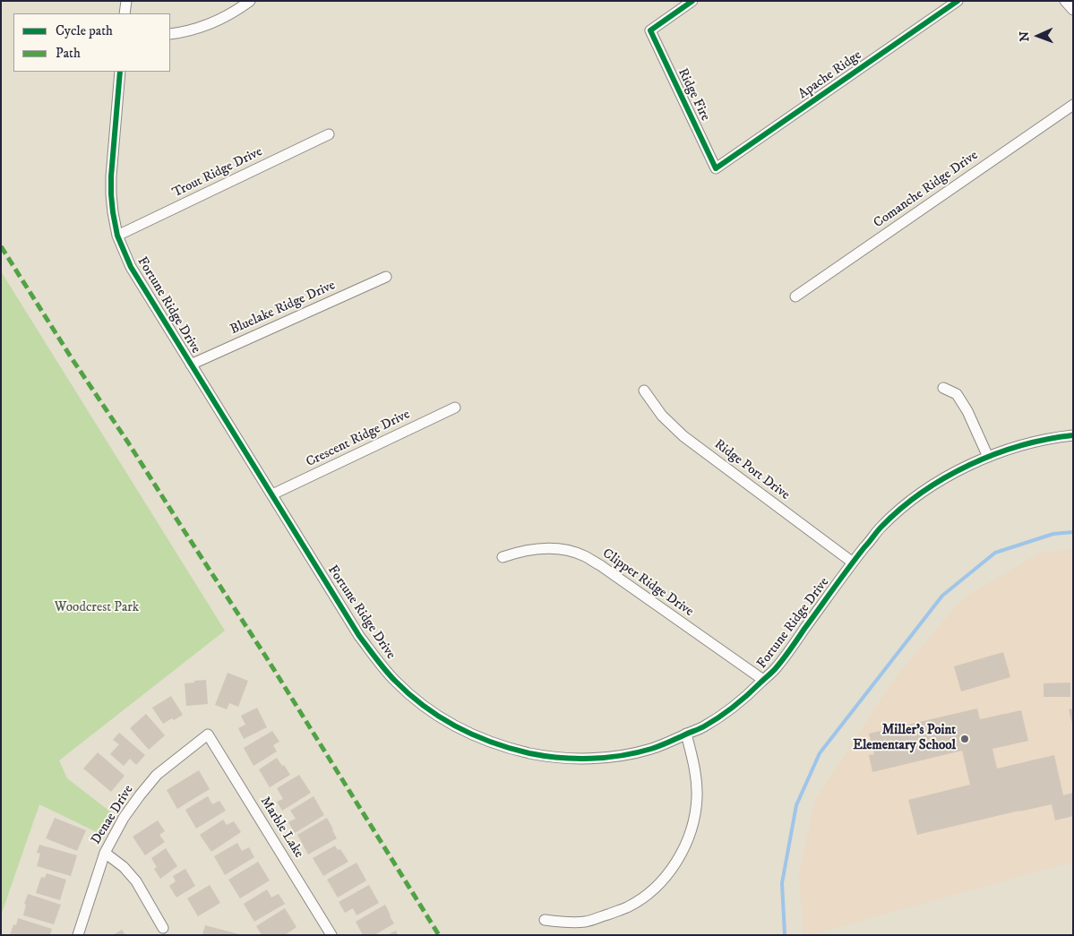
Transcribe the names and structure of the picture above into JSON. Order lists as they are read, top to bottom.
{
  "streets": {
    "street": [
      "Apache Ridge",
      "Ridge Fire",
      "Trout Ridge Drive",
      "Comanche Ridge Drive",
      "Fortune Ridge Drive",
      "Bluelake Ridge Drive",
      "Crescent Ridge Drive",
      "Ridge Port Drive",
      "Clipper Ridge Drive",
      "Denae Drive",
      "Marble Lake"
    ]
  },
  "crossings": [
    ["Apache Ridge", "Ridge Fire"],
    ["Trout Ridge Drive", "Fortune Ridge Drive"],
    ["Fortune Ridge Drive", "Bluelake Ridge Drive"],
    ["Fortune Ridge Drive", "Crescent Ridge Drive"],
    ["Fortune Ridge Drive", "Ridge Port Drive"],
    ["Fortune Ridge Drive", "Clipper Ridge Drive"],
    ["Denae Drive", "Marble Lake"]
  ],
  "parks": ["Woodcrest Park"],
  "places": ["Miller's Point Elementary School"],
  "legend": ["Cycle path", "Path"],
  "north": "left"
}
